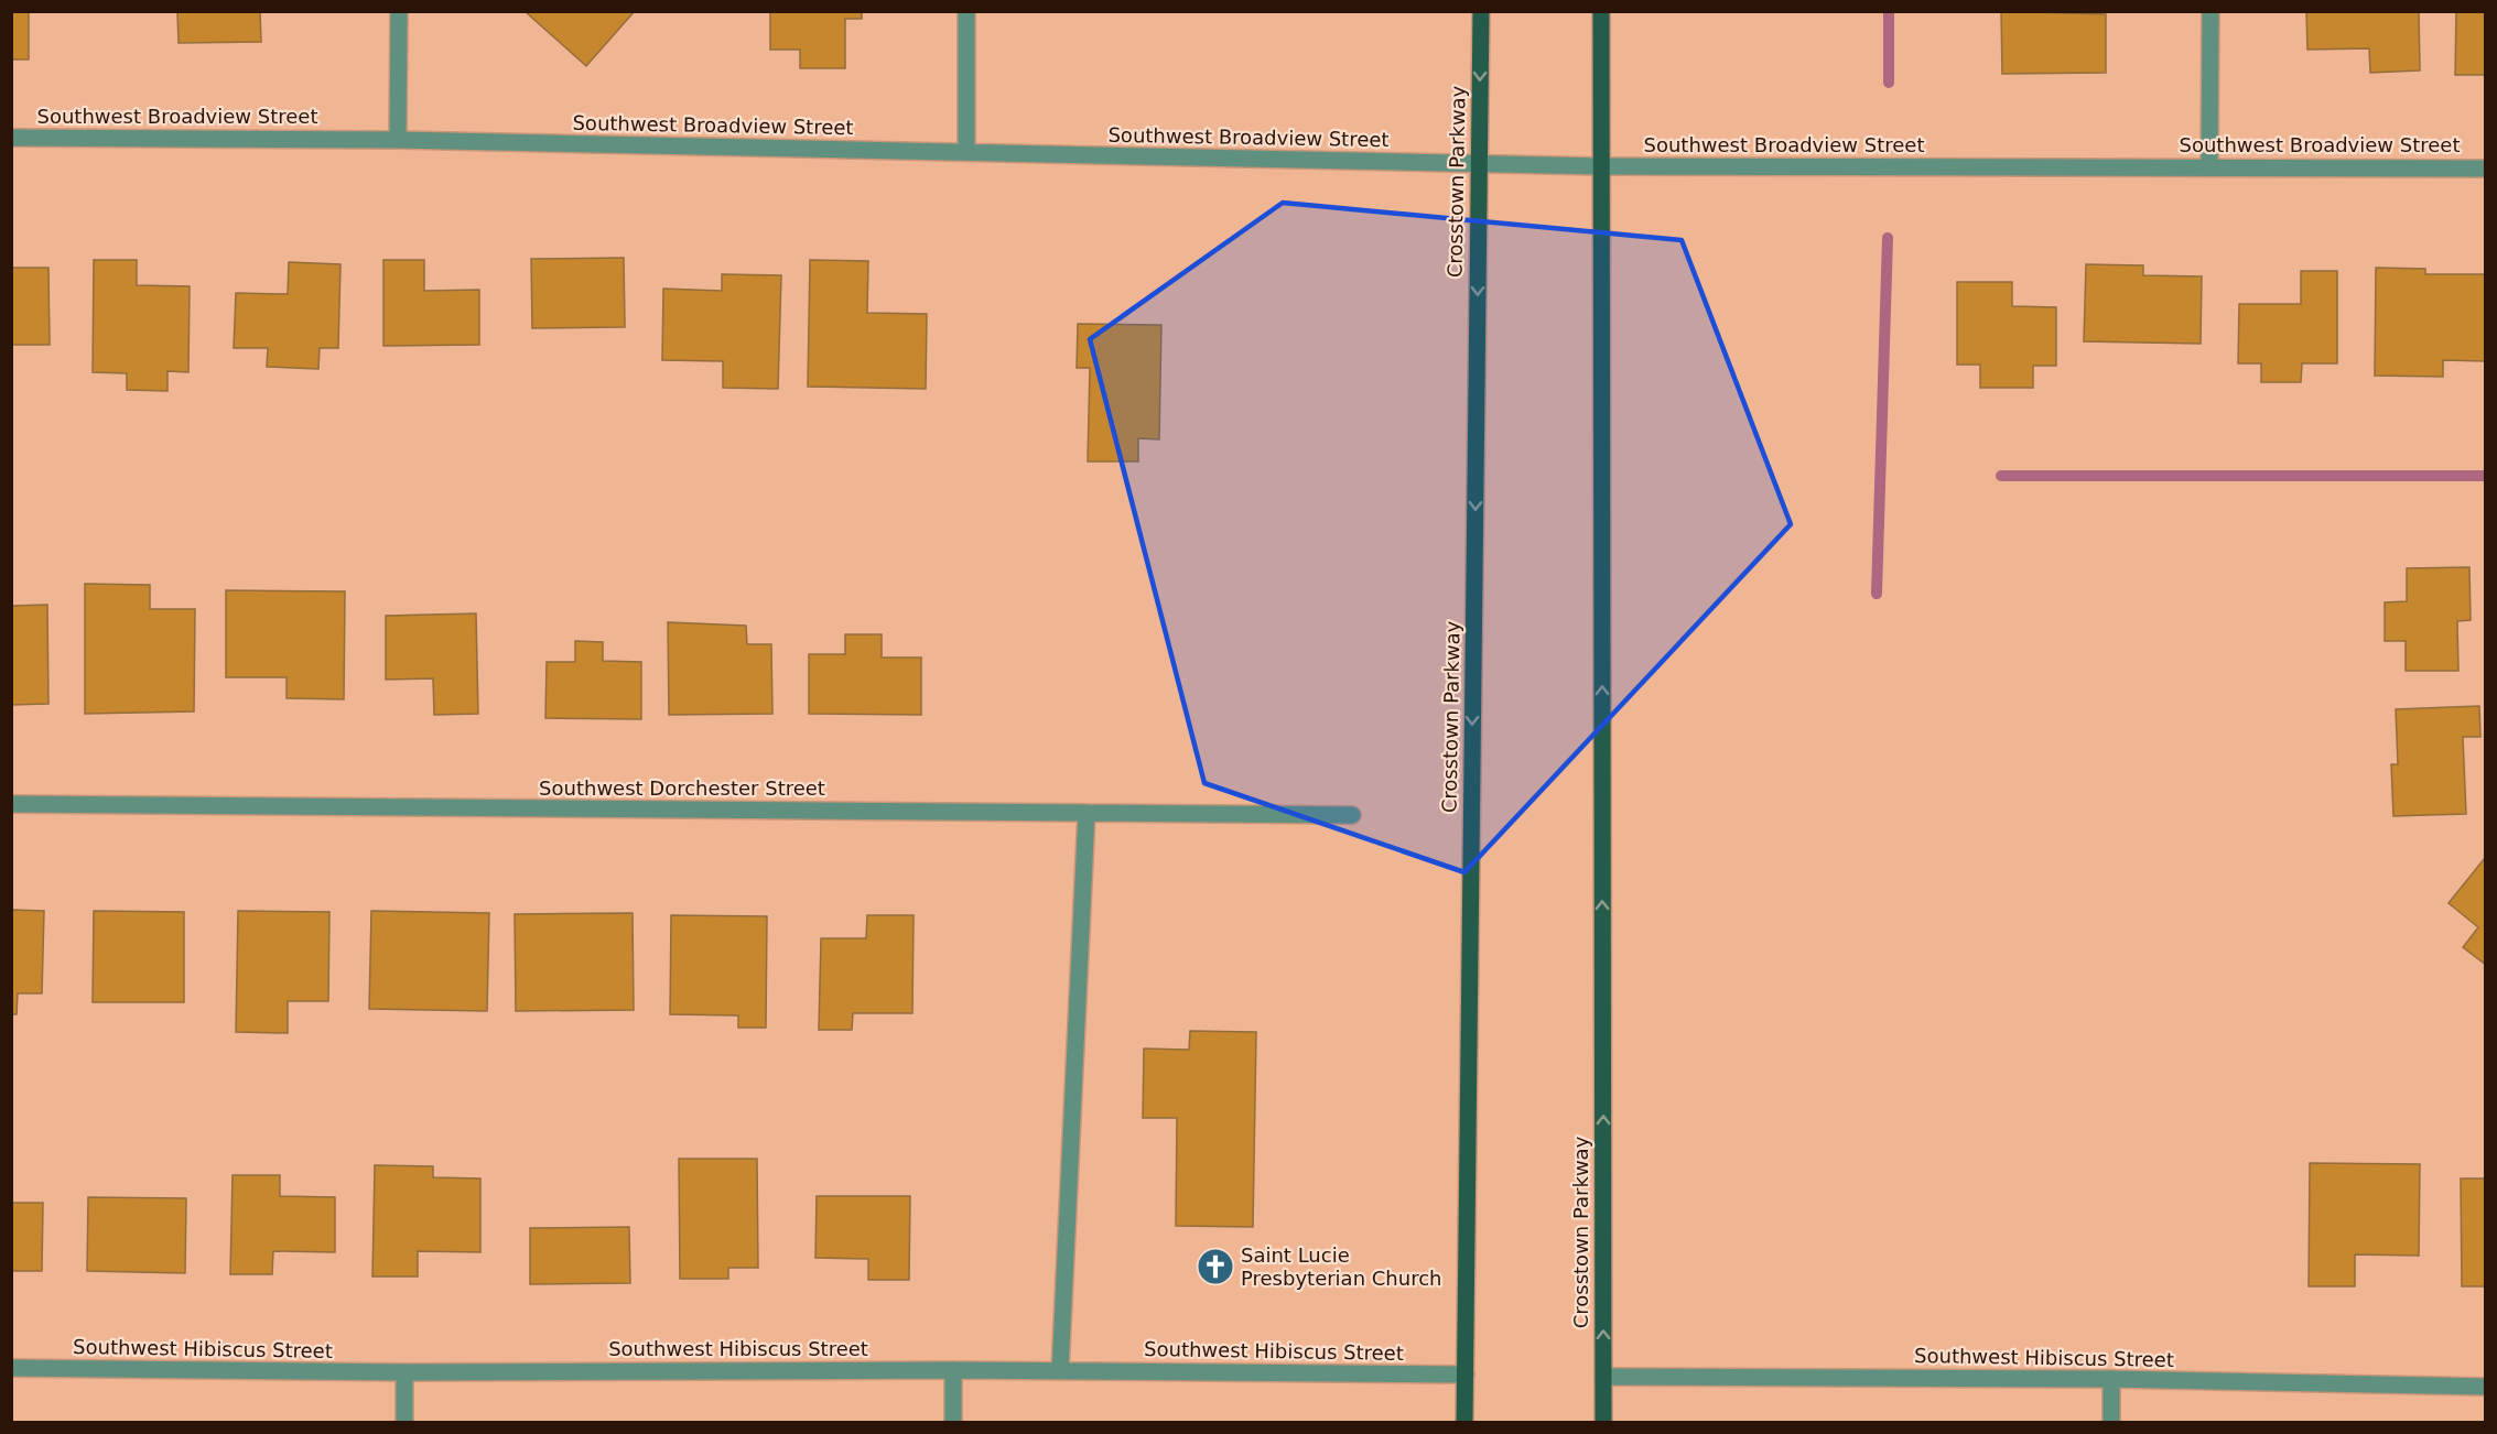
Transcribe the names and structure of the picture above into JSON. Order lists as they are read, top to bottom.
{
  "streets": {
    "main road": ["Crosstown Parkway"],
    "street": ["Southwest Broadview Street", "Southwest Dorchester Street", "Southwest Hibiscus Street"]
  },
  "crossings": [
    ["Southwest Broadview Street", "Crosstown Parkway"],
    ["Crosstown Parkway", "Southwest Hibiscus Street"]
  ],
  "places": {
    "church": ["Saint Lucie Presbyterian Church"]
  }
}
